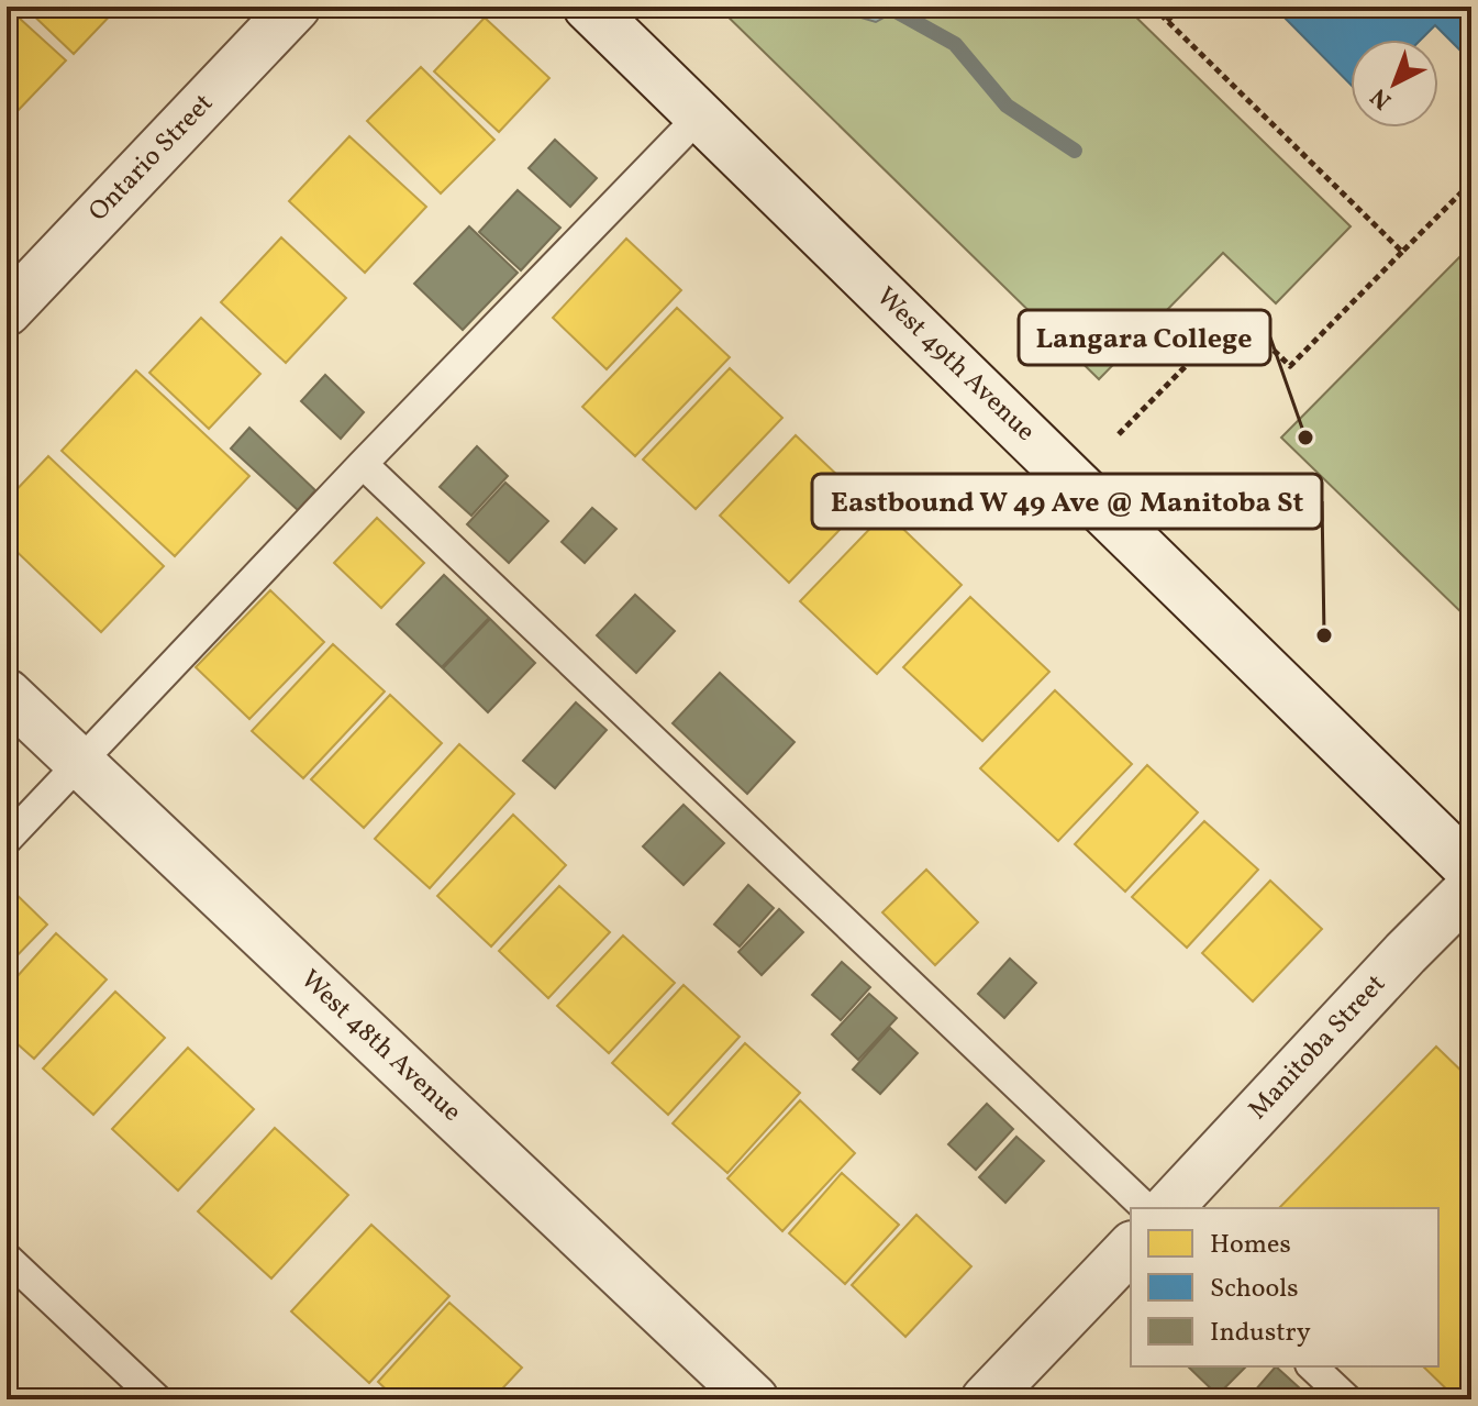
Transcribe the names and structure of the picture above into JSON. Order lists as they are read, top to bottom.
{
  "streets": {
    "street": [
      "Ontario Street",
      "West 49th Avenue",
      "West 48th Avenue",
      "Manitoba Street"
    ]
  },
  "places": ["Langara College", "Eastbound W 49 Ave @ Manitoba St"],
  "legend": ["Homes", "Schools", "Industry"],
  "north": "bottom left"
}
